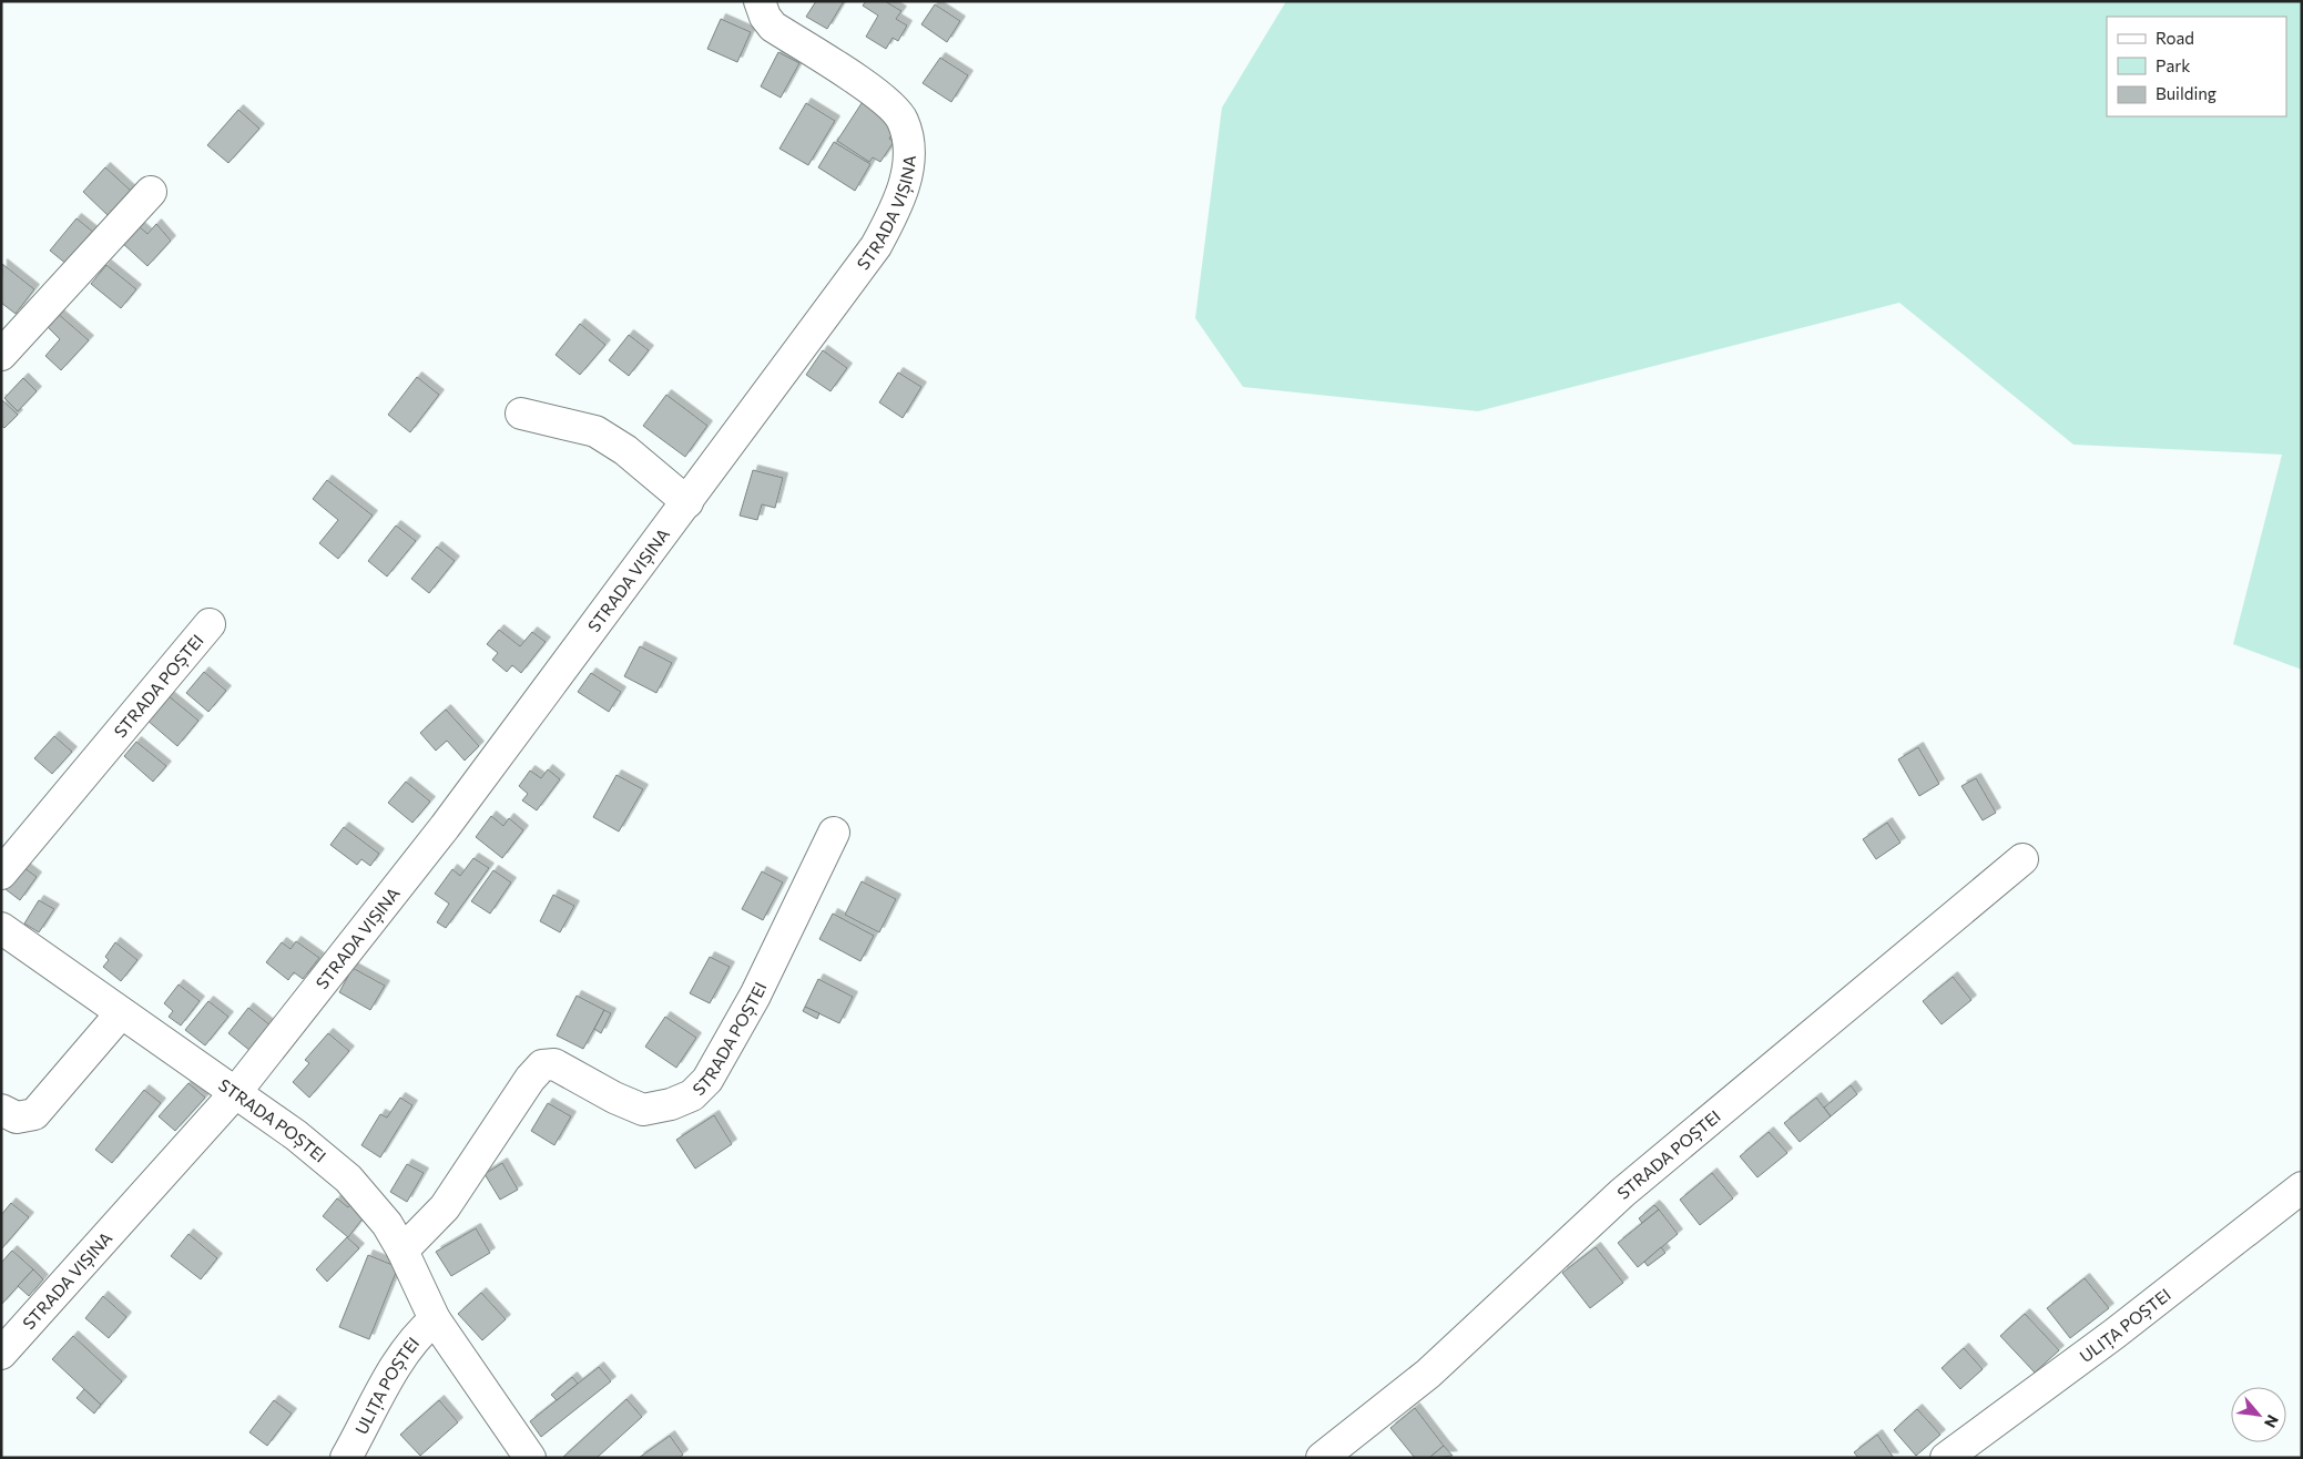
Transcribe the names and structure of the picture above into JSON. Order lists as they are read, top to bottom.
{
  "streets": {
    "street": ["STRADA VIȘINA", "STRADA POȘTEI", "ULIȚA POȘTEI"]
  },
  "crossings": [
    ["STRADA VIȘINA", "STRADA POȘTEI"],
    ["STRADA POȘTEI", "ULIȚA POȘTEI"]
  ],
  "legend": ["Road", "Park", "Building"],
  "north": "bottom right"
}
